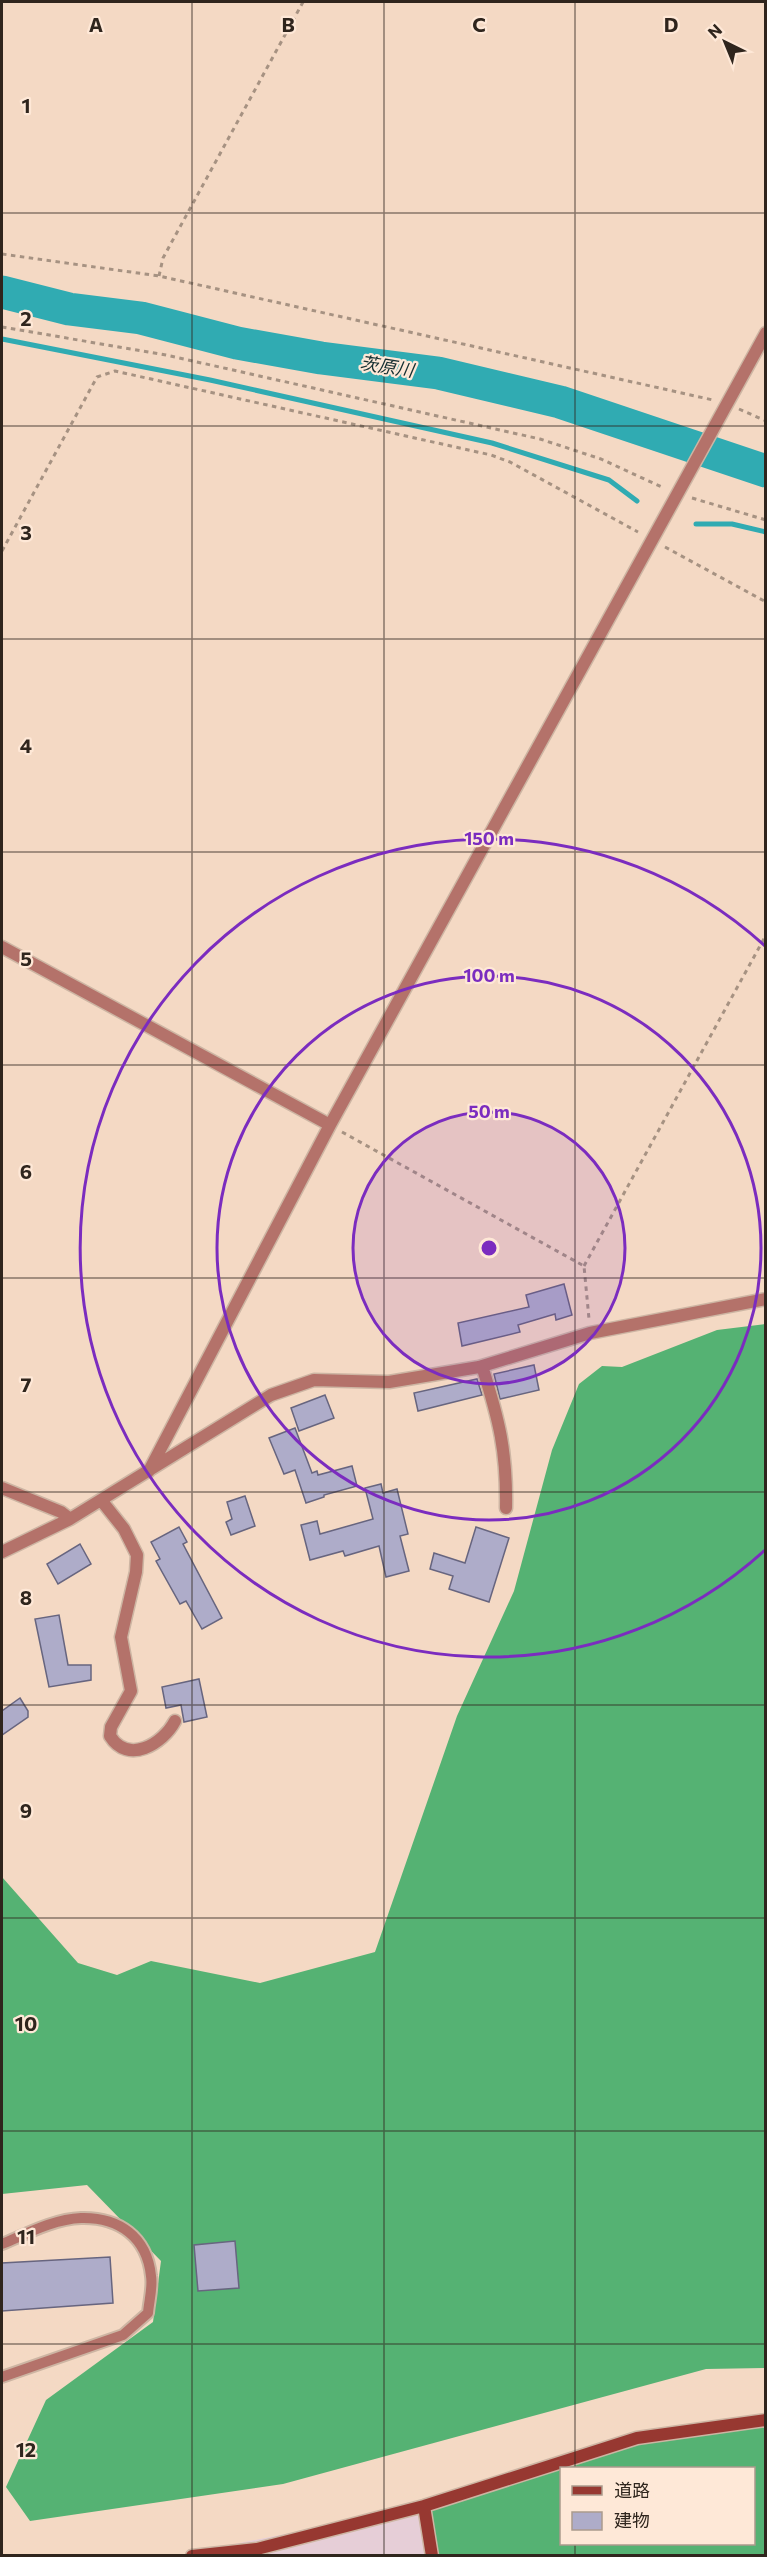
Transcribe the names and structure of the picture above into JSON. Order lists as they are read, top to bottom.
{
  "water": ["茨原川"],
  "legend": ["道路", "建物"],
  "north": "top left",
  "grid": {
    "columns": [
      "A",
      "B",
      "C",
      "D"
    ],
    "rows": [
      "1",
      "2",
      "3",
      "4",
      "5",
      "6",
      "7",
      "8",
      "9",
      "10",
      "11",
      "12"
    ]
  },
  "rings": ["150 m", "100 m", "50 m"]
}
